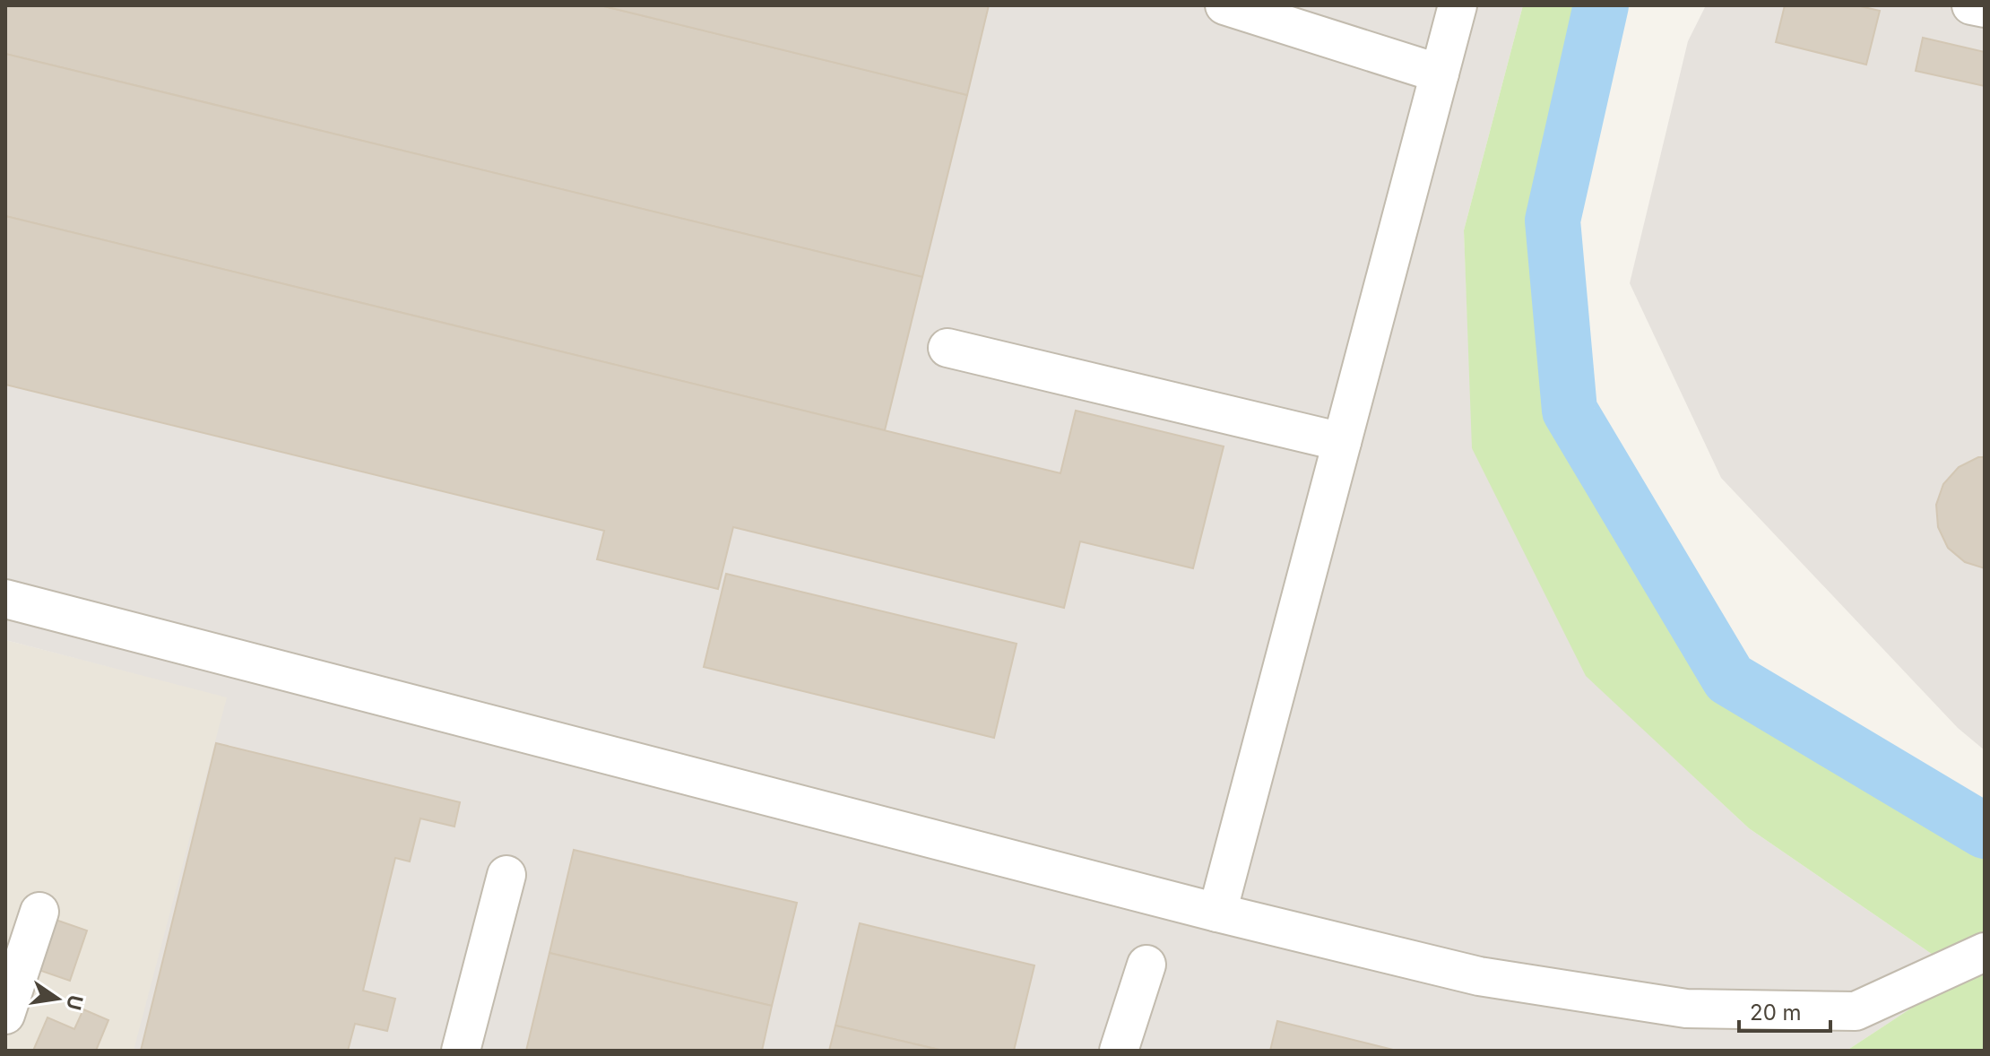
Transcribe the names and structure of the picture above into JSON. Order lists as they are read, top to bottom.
{
  "scale_bar": "20 m",
  "north": "right"
}
